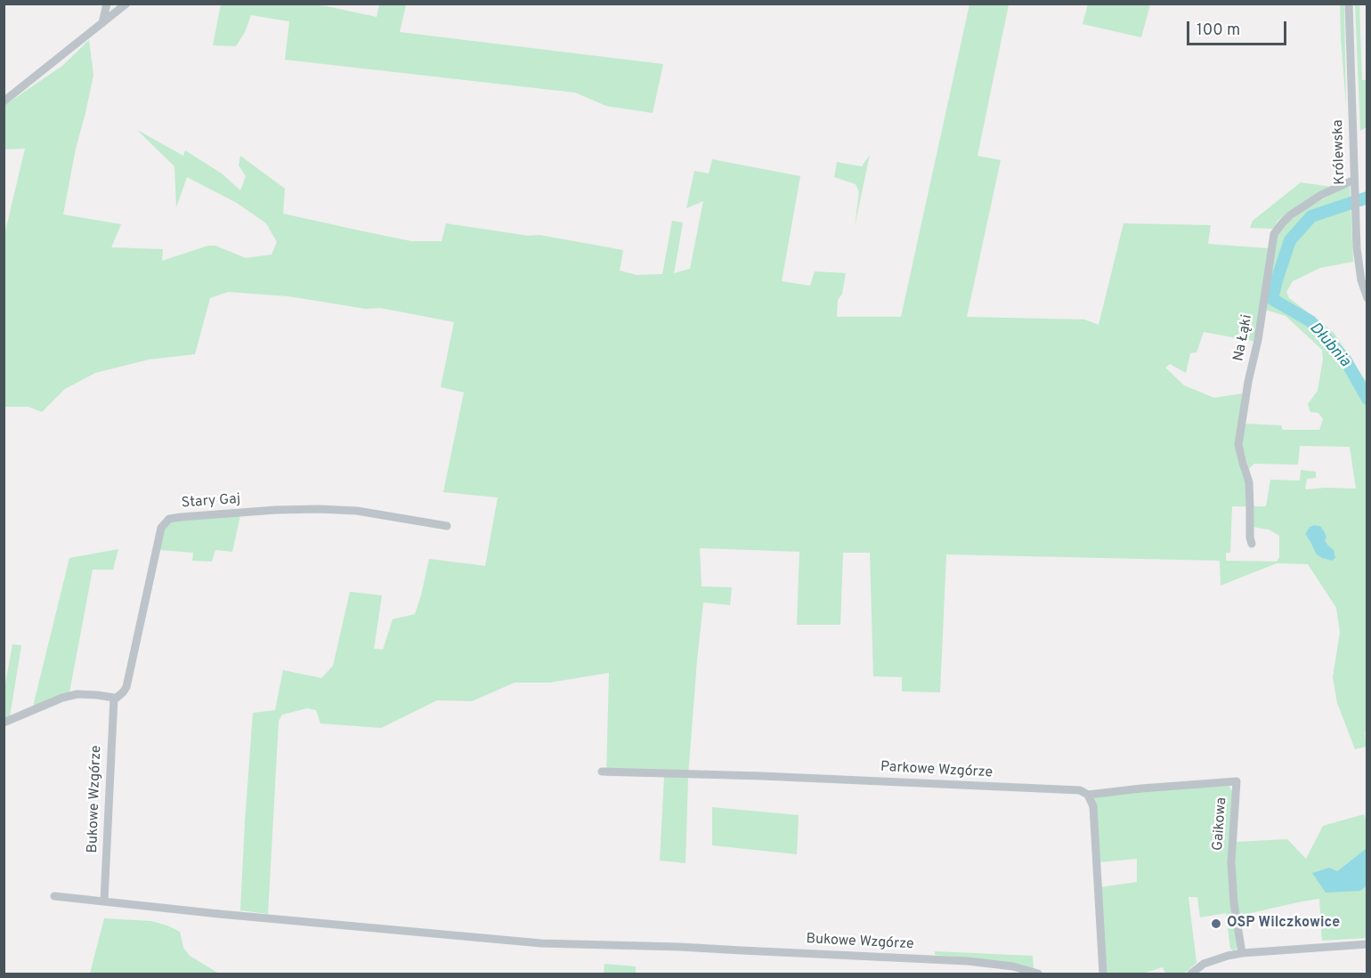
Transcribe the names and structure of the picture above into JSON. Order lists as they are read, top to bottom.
{
  "streets": {
    "street": [
      "Królewska",
      "Na Łąki",
      "Stary Gaj",
      "Parkowe Wzgórze",
      "Bukowe Wzgórze",
      "Gaikowa"
    ]
  },
  "crossings": [
    ["Królewska", "Na Łąki"],
    ["Stary Gaj", "Bukowe Wzgórze"],
    ["Parkowe Wzgórze", "Gaikowa"]
  ],
  "water": ["Dłubnia"],
  "places": ["OSP Wilczkowice"],
  "scale_bar": "100 m"
}
